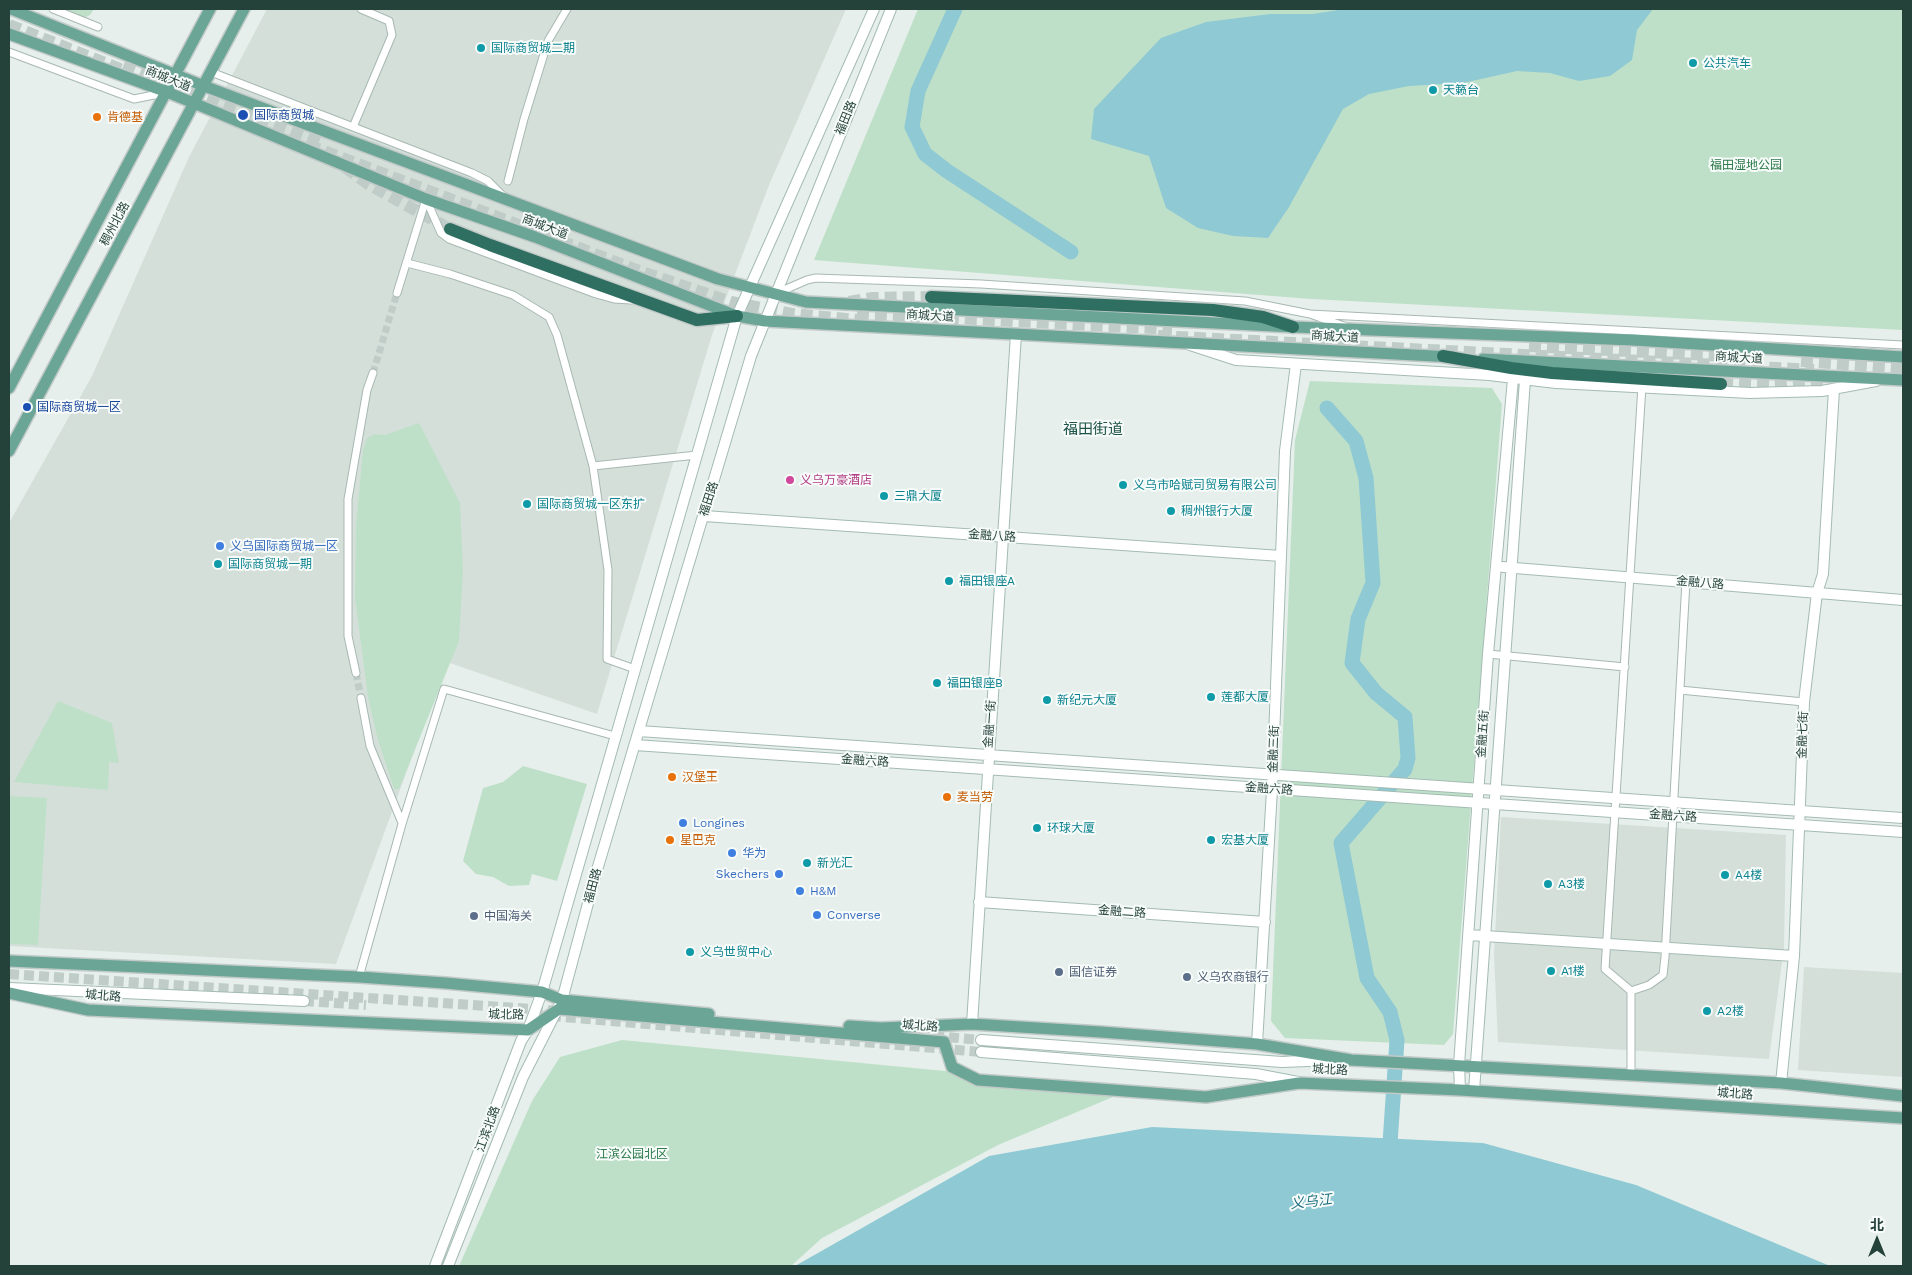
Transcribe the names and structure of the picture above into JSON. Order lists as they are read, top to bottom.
{
  "streets": {
    "main road": ["商城大道", "稠州北路", "城北路"],
    "street": [
      "福田路",
      "金融八路",
      "金融一街",
      "金融五街",
      "金融七街",
      "金融三街",
      "金融六路",
      "金融二路",
      "江滨北路"
    ]
  },
  "crossings": [
    ["商城大道", "福田路"],
    ["商城大道", "稠州北路"],
    ["商城大道", "金融一街"],
    ["福田路", "金融八路"],
    ["福田路", "金融六路"],
    ["福田路", "城北路"],
    ["福田路", "江滨北路"],
    ["金融八路", "金融一街"],
    ["金融八路", "金融五街"],
    ["金融八路", "金融七街"],
    ["金融八路", "金融三街"],
    ["金融一街", "金融六路"],
    ["金融一街", "金融二路"],
    ["金融一街", "城北路"],
    ["金融五街", "金融六路"],
    ["金融五街", "城北路"],
    ["金融七街", "金融六路"],
    ["金融七街", "城北路"],
    ["金融三街", "金融六路"],
    ["金融三街", "金融二路"],
    ["金融三街", "城北路"],
    ["城北路", "江滨北路"]
  ],
  "districts": ["福田街道"],
  "water": ["义乌江"],
  "parks": ["福田湿地公园", "江滨公园北区"],
  "places": [
    "国际商贸城二期",
    "公共汽车",
    "天籁台",
    "国际商贸城",
    "肯德基",
    "国际商贸城一区",
    "义乌万豪酒店",
    "义乌市哈赋司贸易有限公司",
    "三鼎大厦",
    "国际商贸城一区东扩",
    "稠州银行大厦",
    "义乌国际商贸城一区",
    "国际商贸城一期",
    "福田银座A",
    "福田银座B",
    "莲都大厦",
    "新纪元大厦",
    "汉堡王",
    "麦当劳",
    "Longines",
    "环球大厦",
    "星巴克",
    "宏基大厦",
    "华为",
    "新光汇",
    "Skechers",
    "A4楼",
    "A3楼",
    "H&M",
    "Converse",
    "中国海关",
    "义乌世贸中心",
    "A1楼",
    "国信证券",
    "义乌农商银行",
    "A2楼"
  ],
  "north": "top"
}
